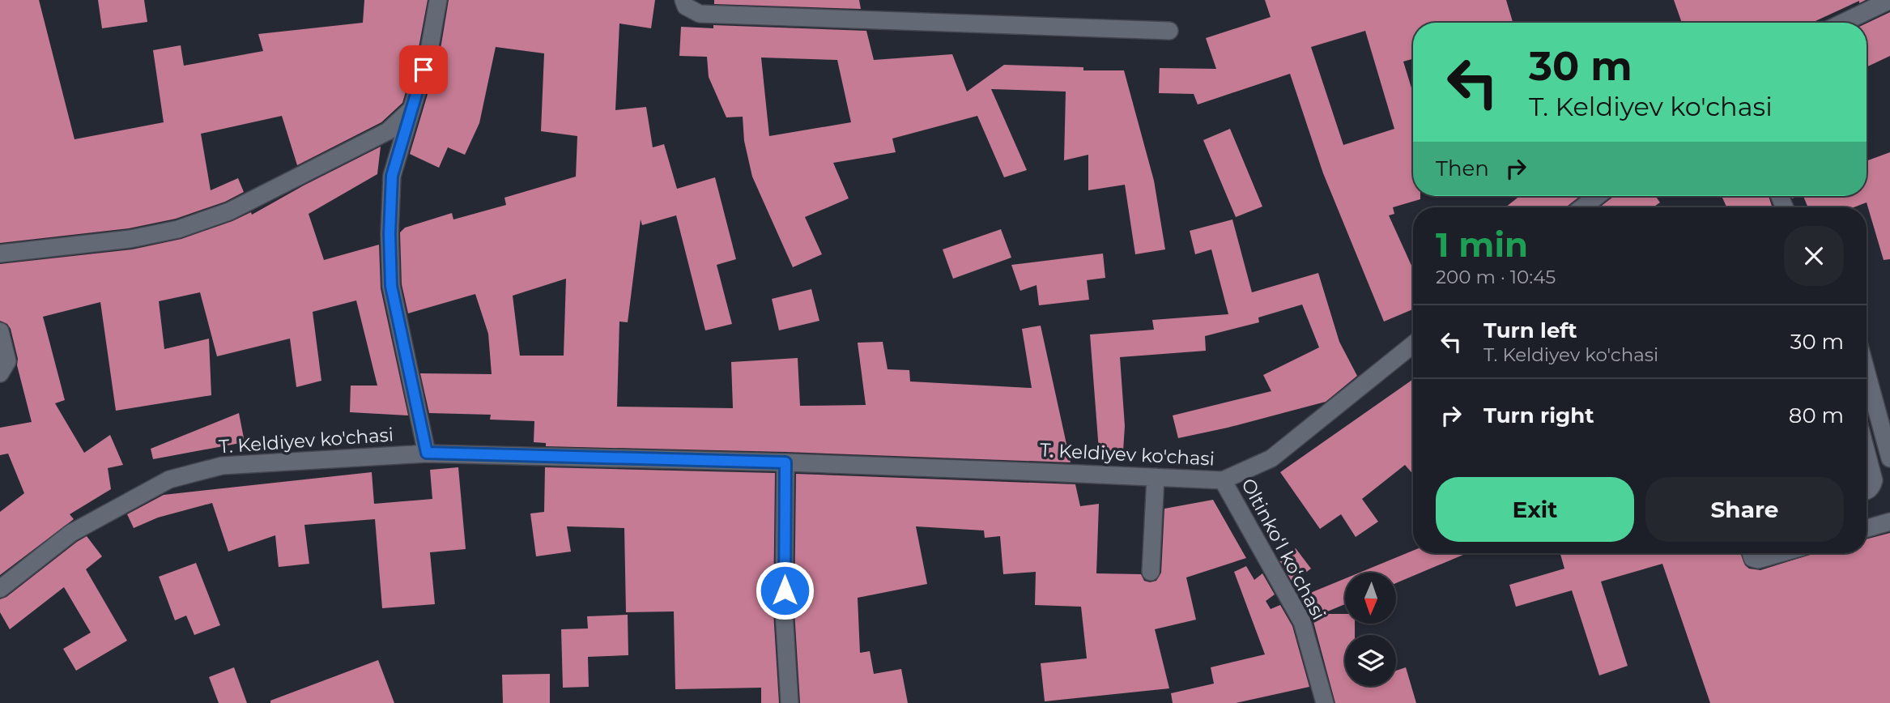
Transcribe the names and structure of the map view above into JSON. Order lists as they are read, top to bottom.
{
  "streets": {
    "street": ["T. Keldiyev ko'chasi", "Oltinkoʻl koʻchasi"]
  },
  "crossings": [
    ["T. Keldiyev ko'chasi", "Oltinkoʻl koʻchasi"]
  ],
  "north": "bottom",
  "page": {
    "turn": ["30 m", "T. Keldiyev ko'chasi"],
    "then": "Then",
    "heading": ["1 min", "200 m · 10:45"],
    "list": [
      {
        "name": "Turn left",
        "note": "T. Keldiyev ko'chasi",
        "value": "30 m"
      },
      {
        "name": "Turn right",
        "value": "80 m"
      }
    ],
    "buttons": ["Exit", "Share"]
  }
}
